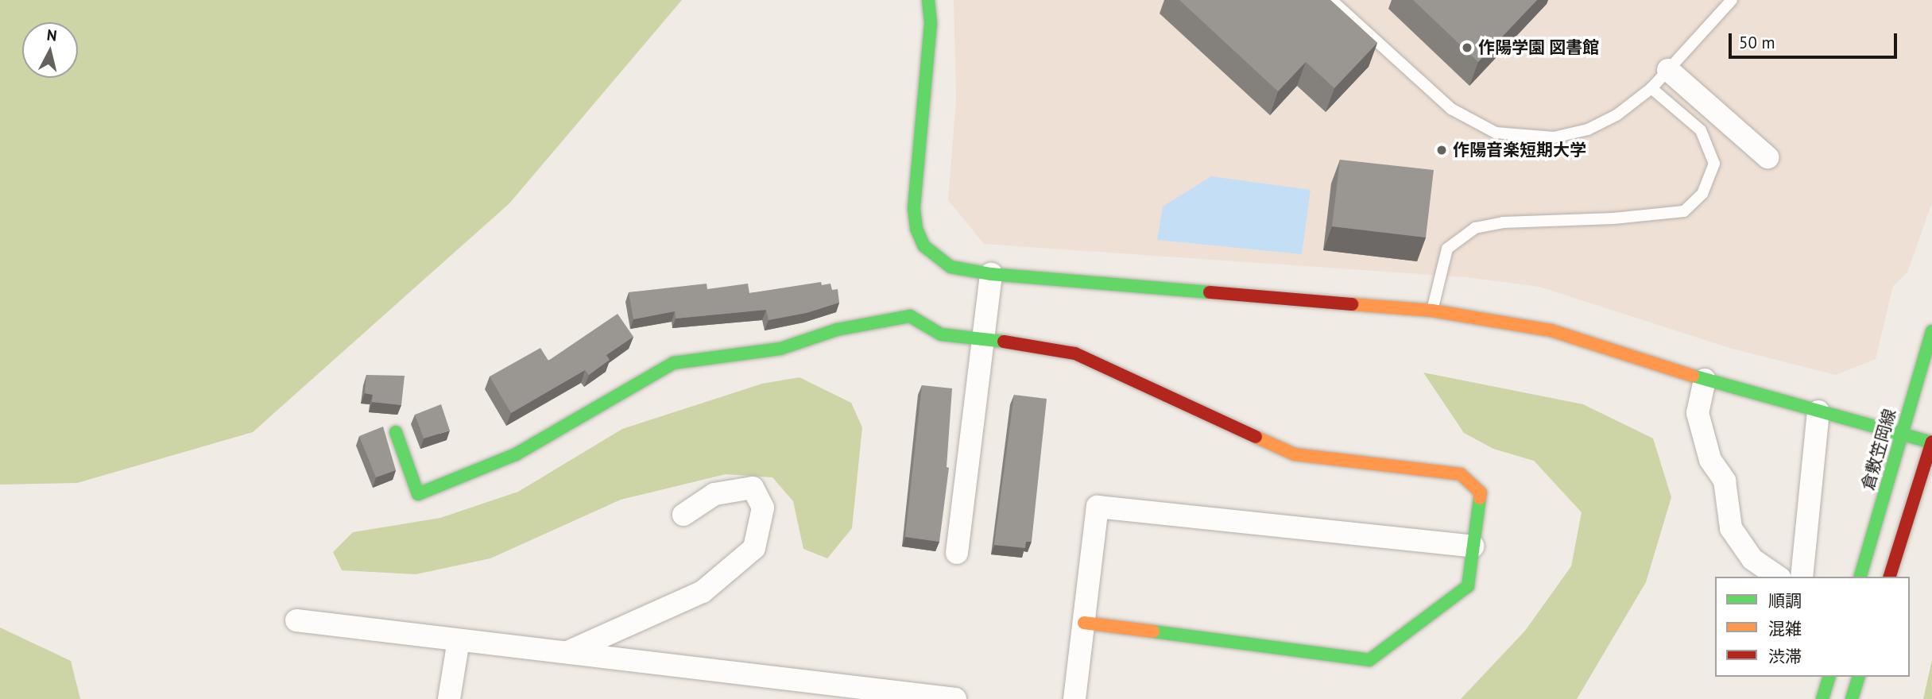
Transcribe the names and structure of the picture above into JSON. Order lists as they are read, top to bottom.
{
  "streets": {
    "street": ["倉敷笠岡線"]
  },
  "places": ["作陽学園 図書館", "作陽音楽短期大学"],
  "legend": ["順調", "混雑", "渋滞"],
  "scale_bar": "50 m",
  "north": "top"
}
